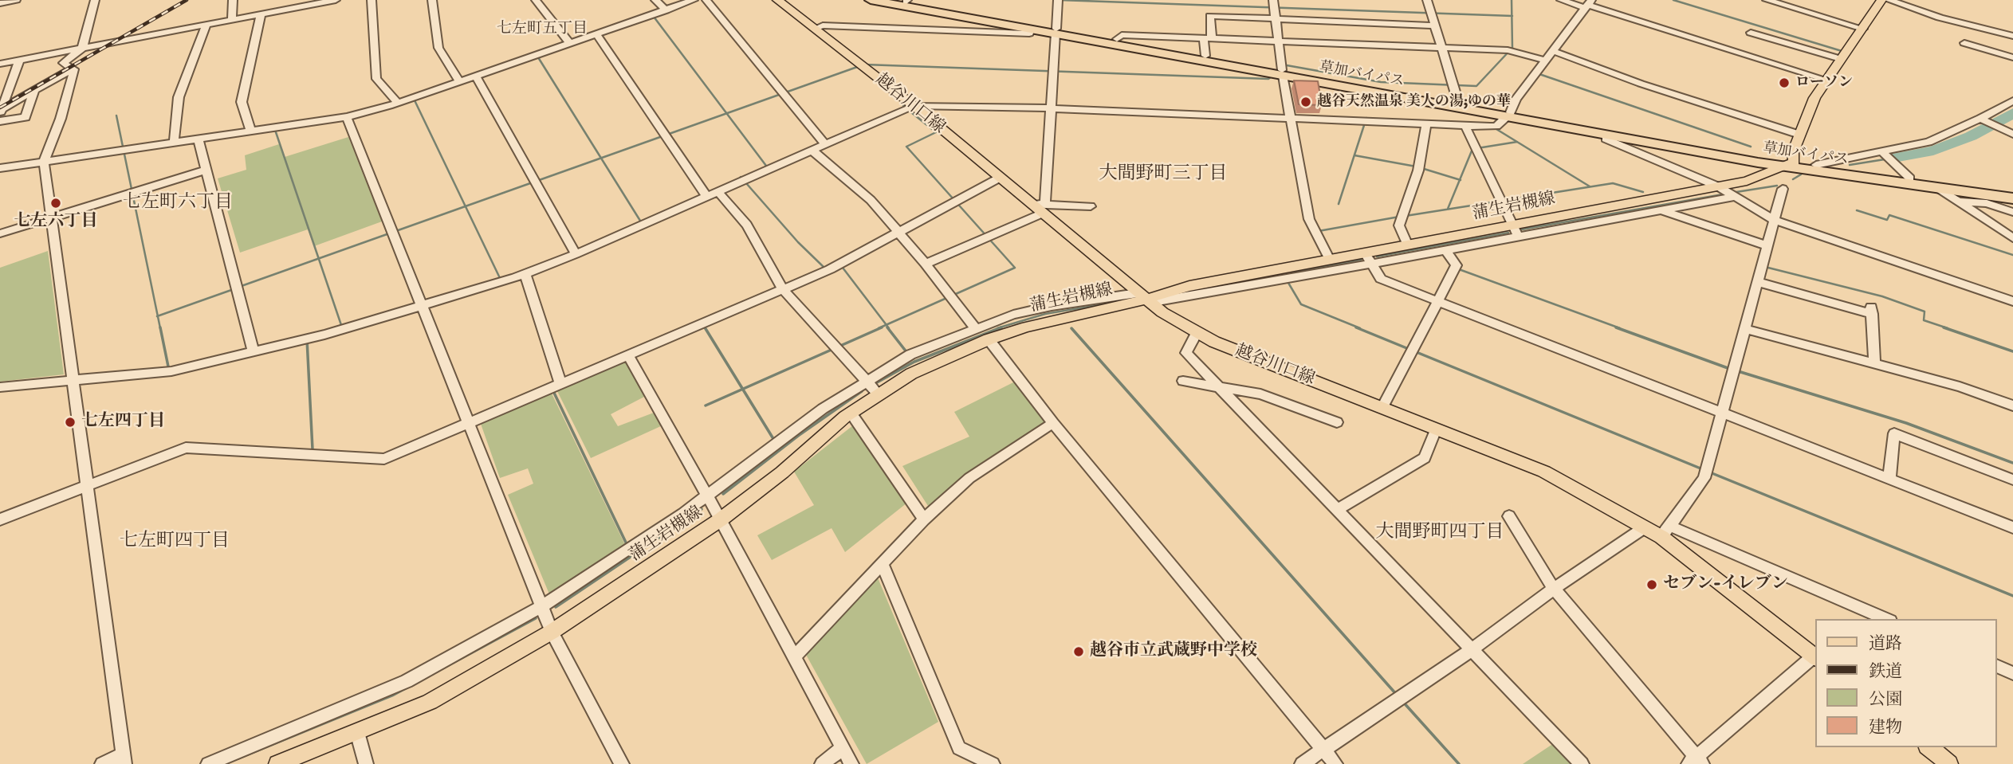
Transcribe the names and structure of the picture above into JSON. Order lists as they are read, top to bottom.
{
  "streets": {
    "highway": ["草加バイパス"],
    "main road": ["越谷川口線", "蒲生岩槻線"]
  },
  "crossings": [
    ["草加バイパス", "蒲生岩槻線"],
    ["越谷川口線", "蒲生岩槻線"]
  ],
  "districts": [
    "七左町五丁目",
    "大間野町三丁目",
    "七左町六丁目",
    "大間野町四丁目",
    "七左町四丁目"
  ],
  "places": [
    "ローソン",
    "越谷天然温泉 美人の湯;ゆの華",
    "七左六丁目",
    "七左四丁目",
    "セブン-イレブン",
    "越谷市立武蔵野中学校"
  ],
  "legend": [
    "道路",
    "鉄道",
    "公園",
    "建物"
  ]
}
